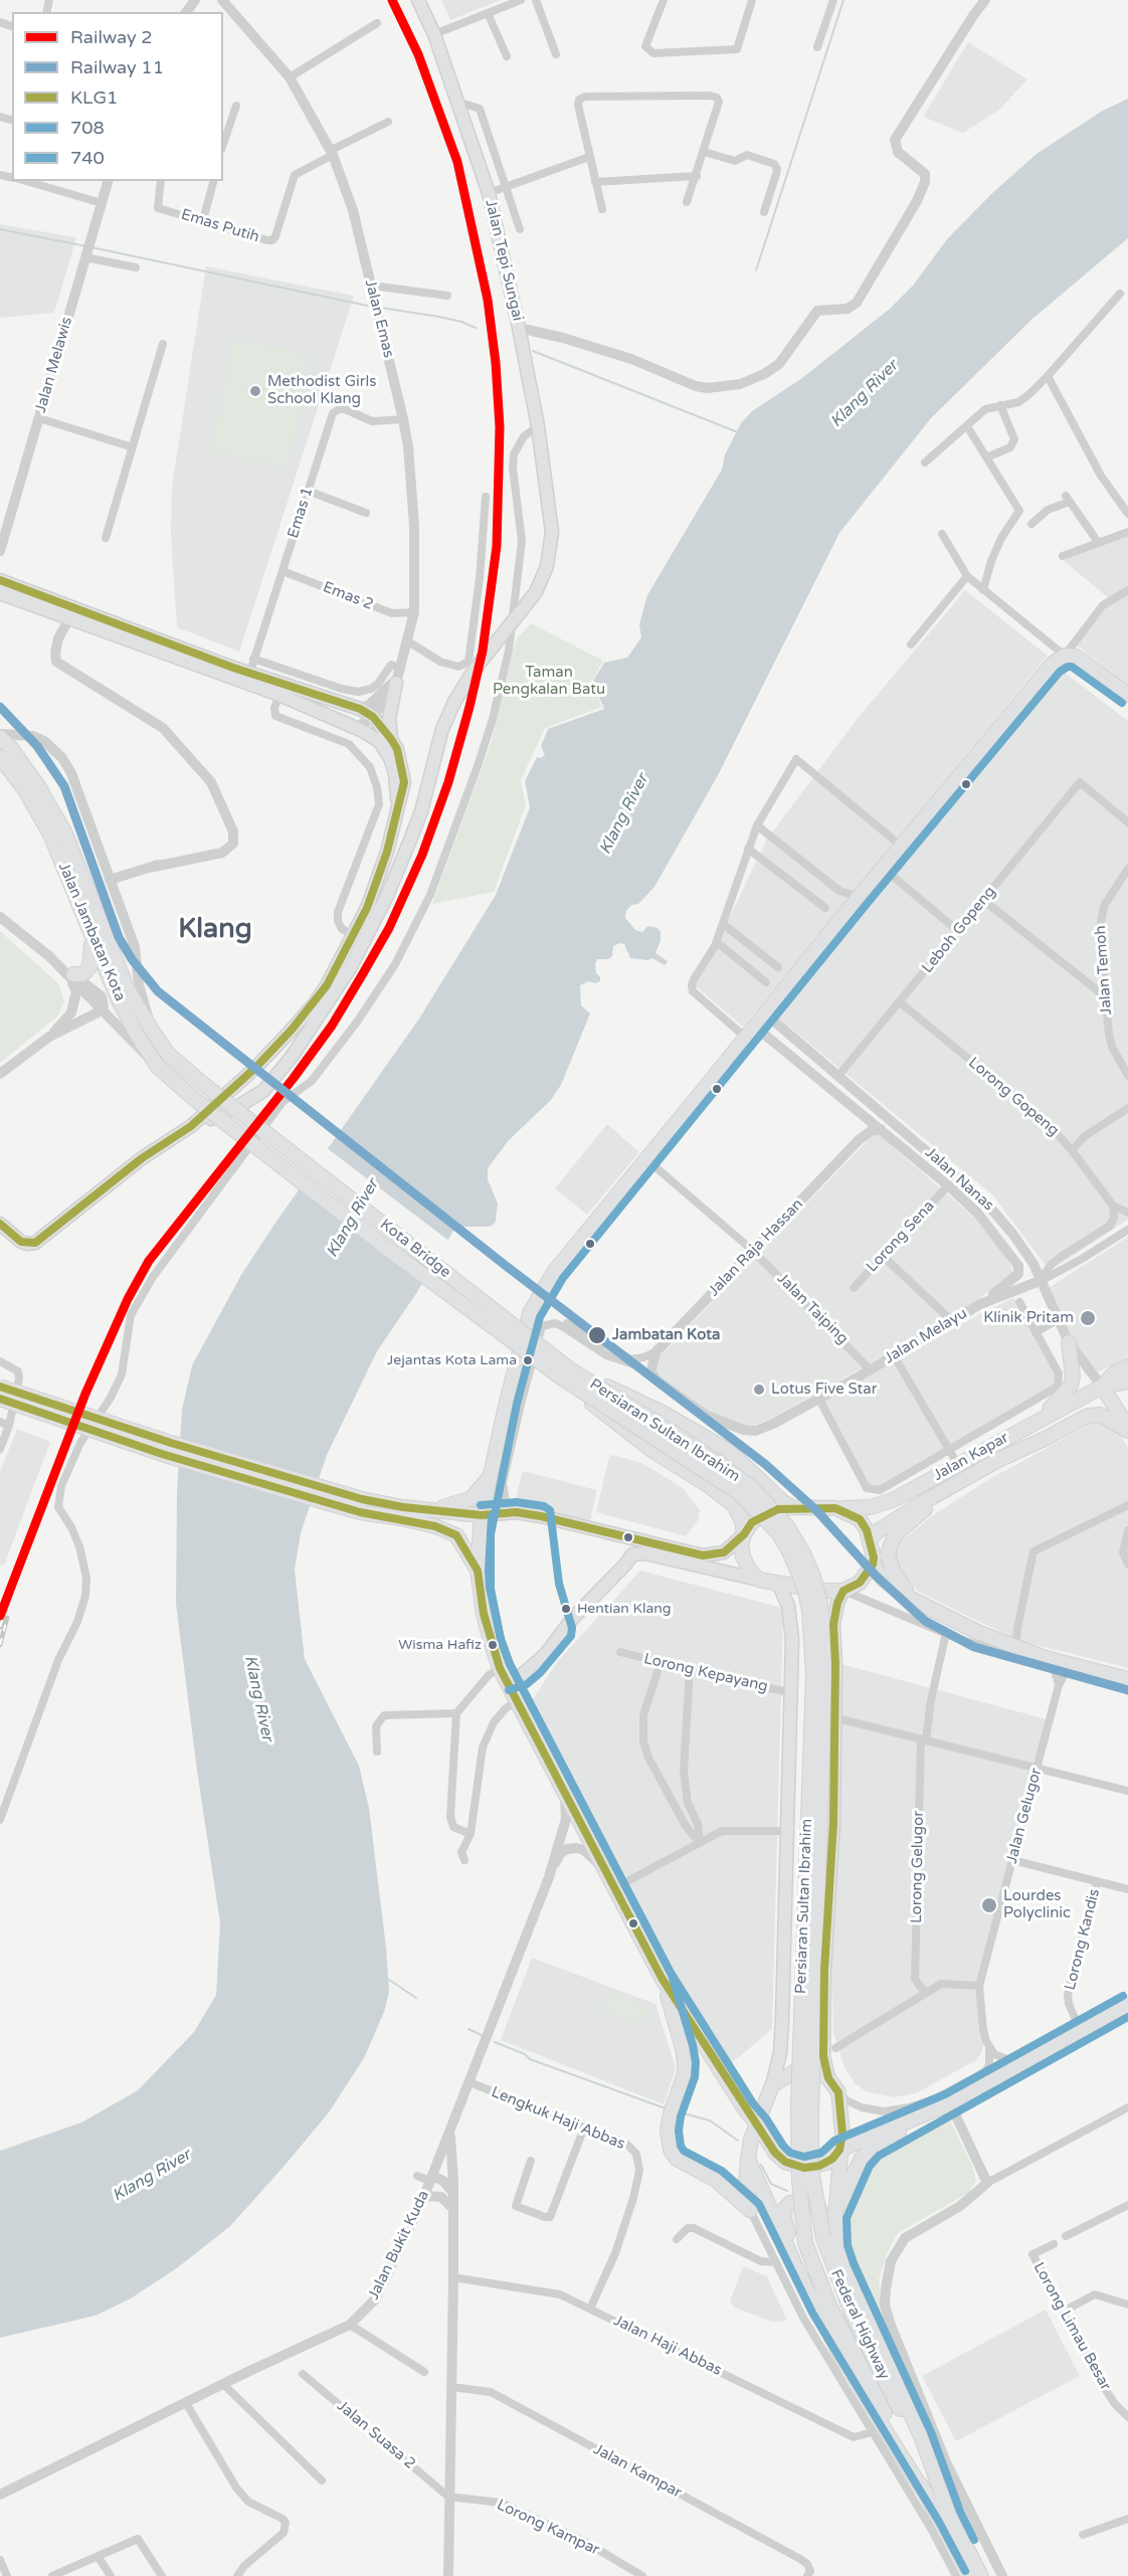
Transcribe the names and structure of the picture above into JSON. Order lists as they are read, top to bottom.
{
  "streets": {
    "highway": [
      "Jalan Jambatan Kota",
      "Kota Bridge",
      "Persiaran Sultan Ibrahim",
      "Jalan Kapar",
      "Federal Highway"
    ],
    "main road": ["Jalan Tepi Sungai"],
    "street": [
      "Emas Putih",
      "Jalan Emas",
      "Jalan Melawis",
      "Emas 1",
      "Emas 2",
      "Leboh Gopeng",
      "Jalan Temoh",
      "Lorong Gopeng",
      "Jalan Nanas",
      "Lorong Sena",
      "Jalan Raja Hassan",
      "Jalan Taiping",
      "Jalan Melayu",
      "Lorong Kepayang",
      "Jalan Gelugor",
      "Lorong Gelugor",
      "Lorong Kandis",
      "Lengkuk Haji Abbas",
      "Jalan Bukit Kuda",
      "Lorong Limau Besar",
      "Jalan Haji Abbas",
      "Jalan Suasa 2",
      "Jalan Kampar",
      "Lorong Kampar"
    ]
  },
  "crossings": [
    ["Emas Putih", "Jalan Emas"],
    ["Jalan Emas", "Emas 1"],
    ["Jalan Emas", "Emas 2"],
    ["Emas 1", "Emas 2"],
    ["Leboh Gopeng", "Lorong Gopeng"],
    ["Leboh Gopeng", "Jalan Nanas"],
    ["Jalan Jambatan Kota", "Kota Bridge"],
    ["Jalan Nanas", "Lorong Sena"],
    ["Jalan Nanas", "Jalan Raja Hassan"],
    ["Jalan Nanas", "Jalan Melayu"],
    ["Jalan Nanas", "Jalan Kapar"],
    ["Jalan Raja Hassan", "Jalan Taiping"],
    ["Kota Bridge", "Persiaran Sultan Ibrahim"],
    ["Jalan Taiping", "Jalan Melayu"],
    ["Persiaran Sultan Ibrahim", "Federal Highway"],
    ["Lengkuk Haji Abbas", "Jalan Bukit Kuda"],
    ["Lengkuk Haji Abbas", "Jalan Haji Abbas"],
    ["Jalan Suasa 2", "Lorong Kampar"]
  ],
  "districts": ["Klang"],
  "water": ["Klang River"],
  "parks": ["Taman Pengkalan Batu"],
  "places": [
    "Methodist Girls School Klang",
    "Klinik Pritam",
    "Jambatan Kota",
    "Jejantas Kota Lama",
    "Lotus Five Star",
    "Hentian Klang",
    "Wisma Hafiz",
    "Lourdes Polyclinic"
  ],
  "lines": [
    "rail line 2",
    "transit line KLG1",
    "transit line 708",
    "rail line 11",
    "transit line 740"
  ],
  "legend": [
    "Railway 2",
    "Railway 11",
    "KLG1",
    "708",
    "740"
  ]
}
